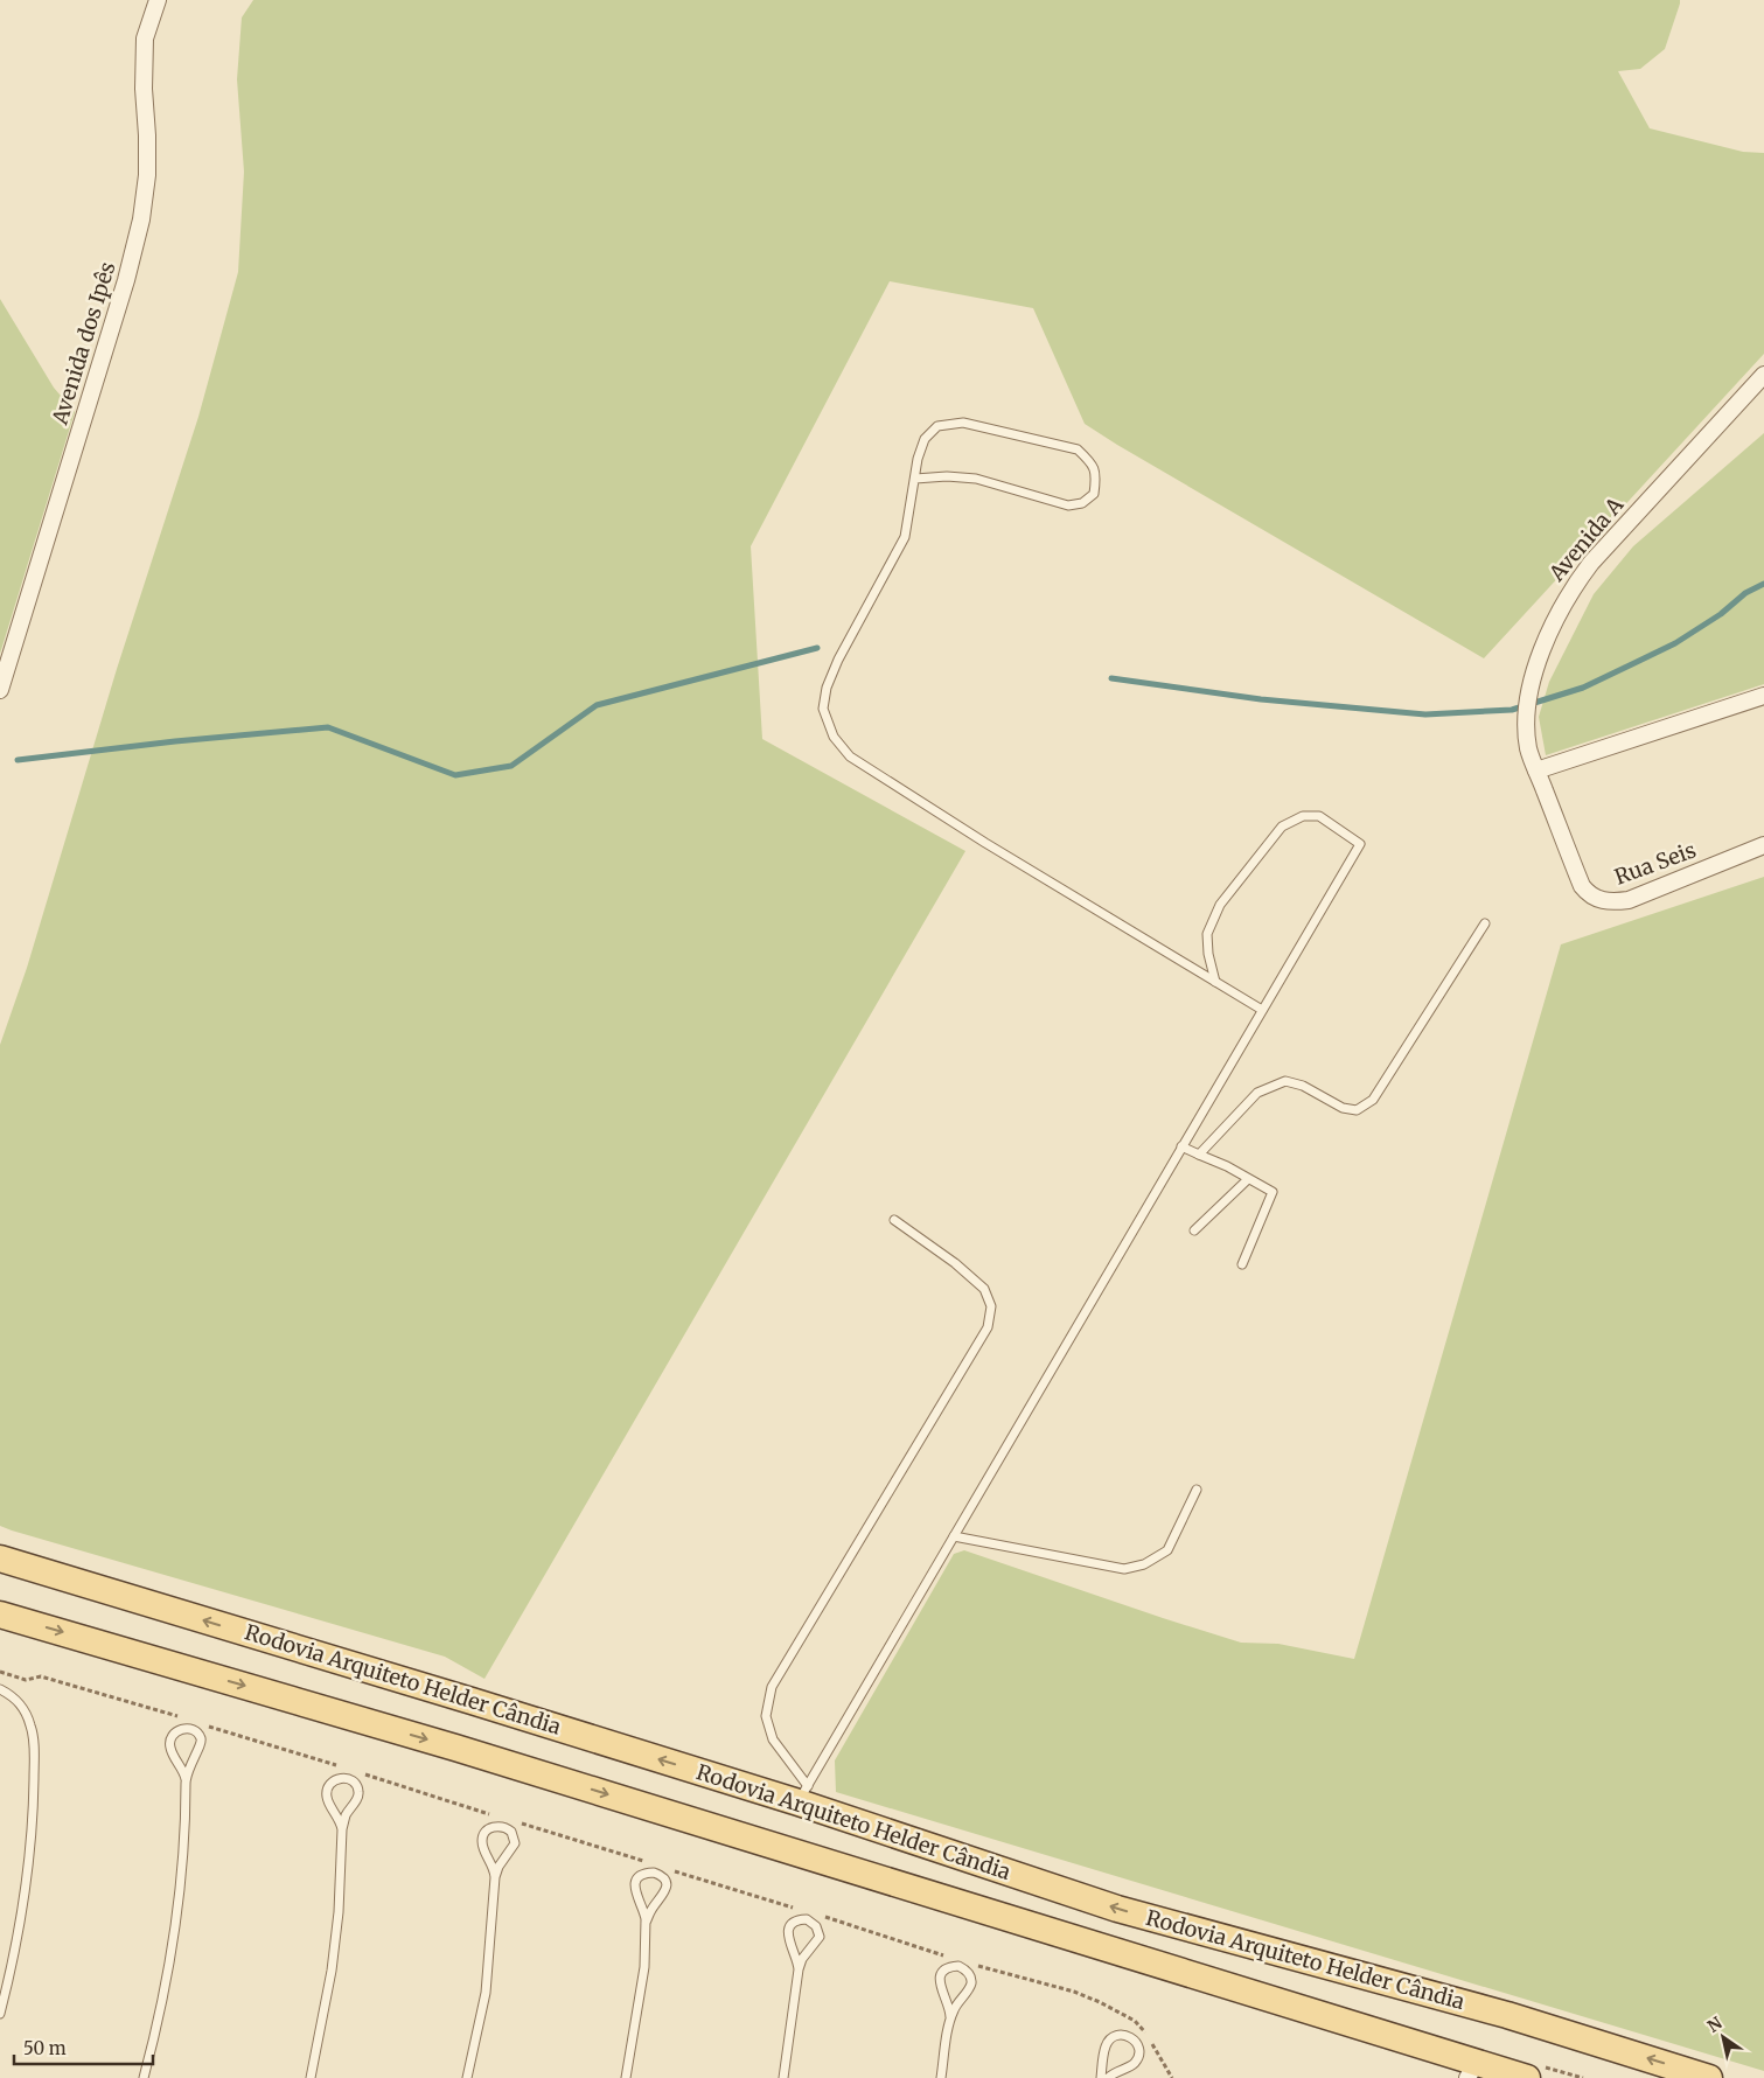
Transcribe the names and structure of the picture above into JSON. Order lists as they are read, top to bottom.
{
  "streets": {
    "main road": ["Rodovia Arquiteto Helder Cândia"],
    "street": ["Avenida dos Ipês", "Avenida A", "Rua Seis"]
  },
  "crossings": [
    ["Avenida A", "Rua Seis"]
  ],
  "scale_bar": "50 m",
  "north": "top left"
}
